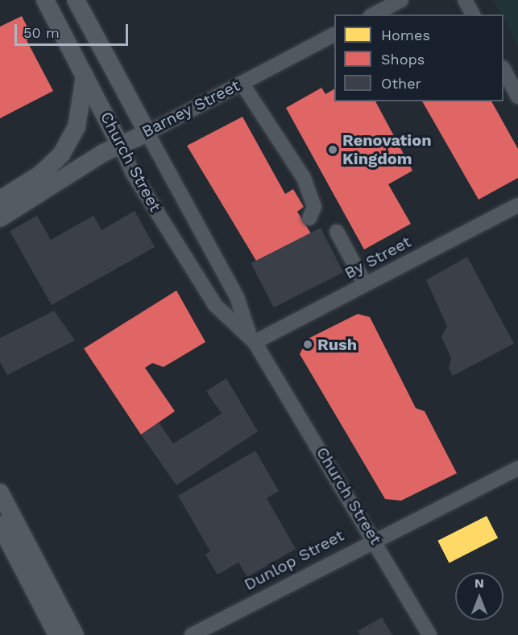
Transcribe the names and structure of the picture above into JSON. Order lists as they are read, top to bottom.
{
  "streets": {
    "main road": ["Barney Street", "Church Street"],
    "street": ["By Street", "Dunlop Street"]
  },
  "crossings": [
    ["Barney Street", "Church Street"],
    ["Church Street", "By Street"],
    ["Church Street", "Dunlop Street"]
  ],
  "places": ["Renovation Kingdom", "Rush"],
  "legend": ["Homes", "Shops", "Other"],
  "scale_bar": "50 m",
  "north": "top"
}
